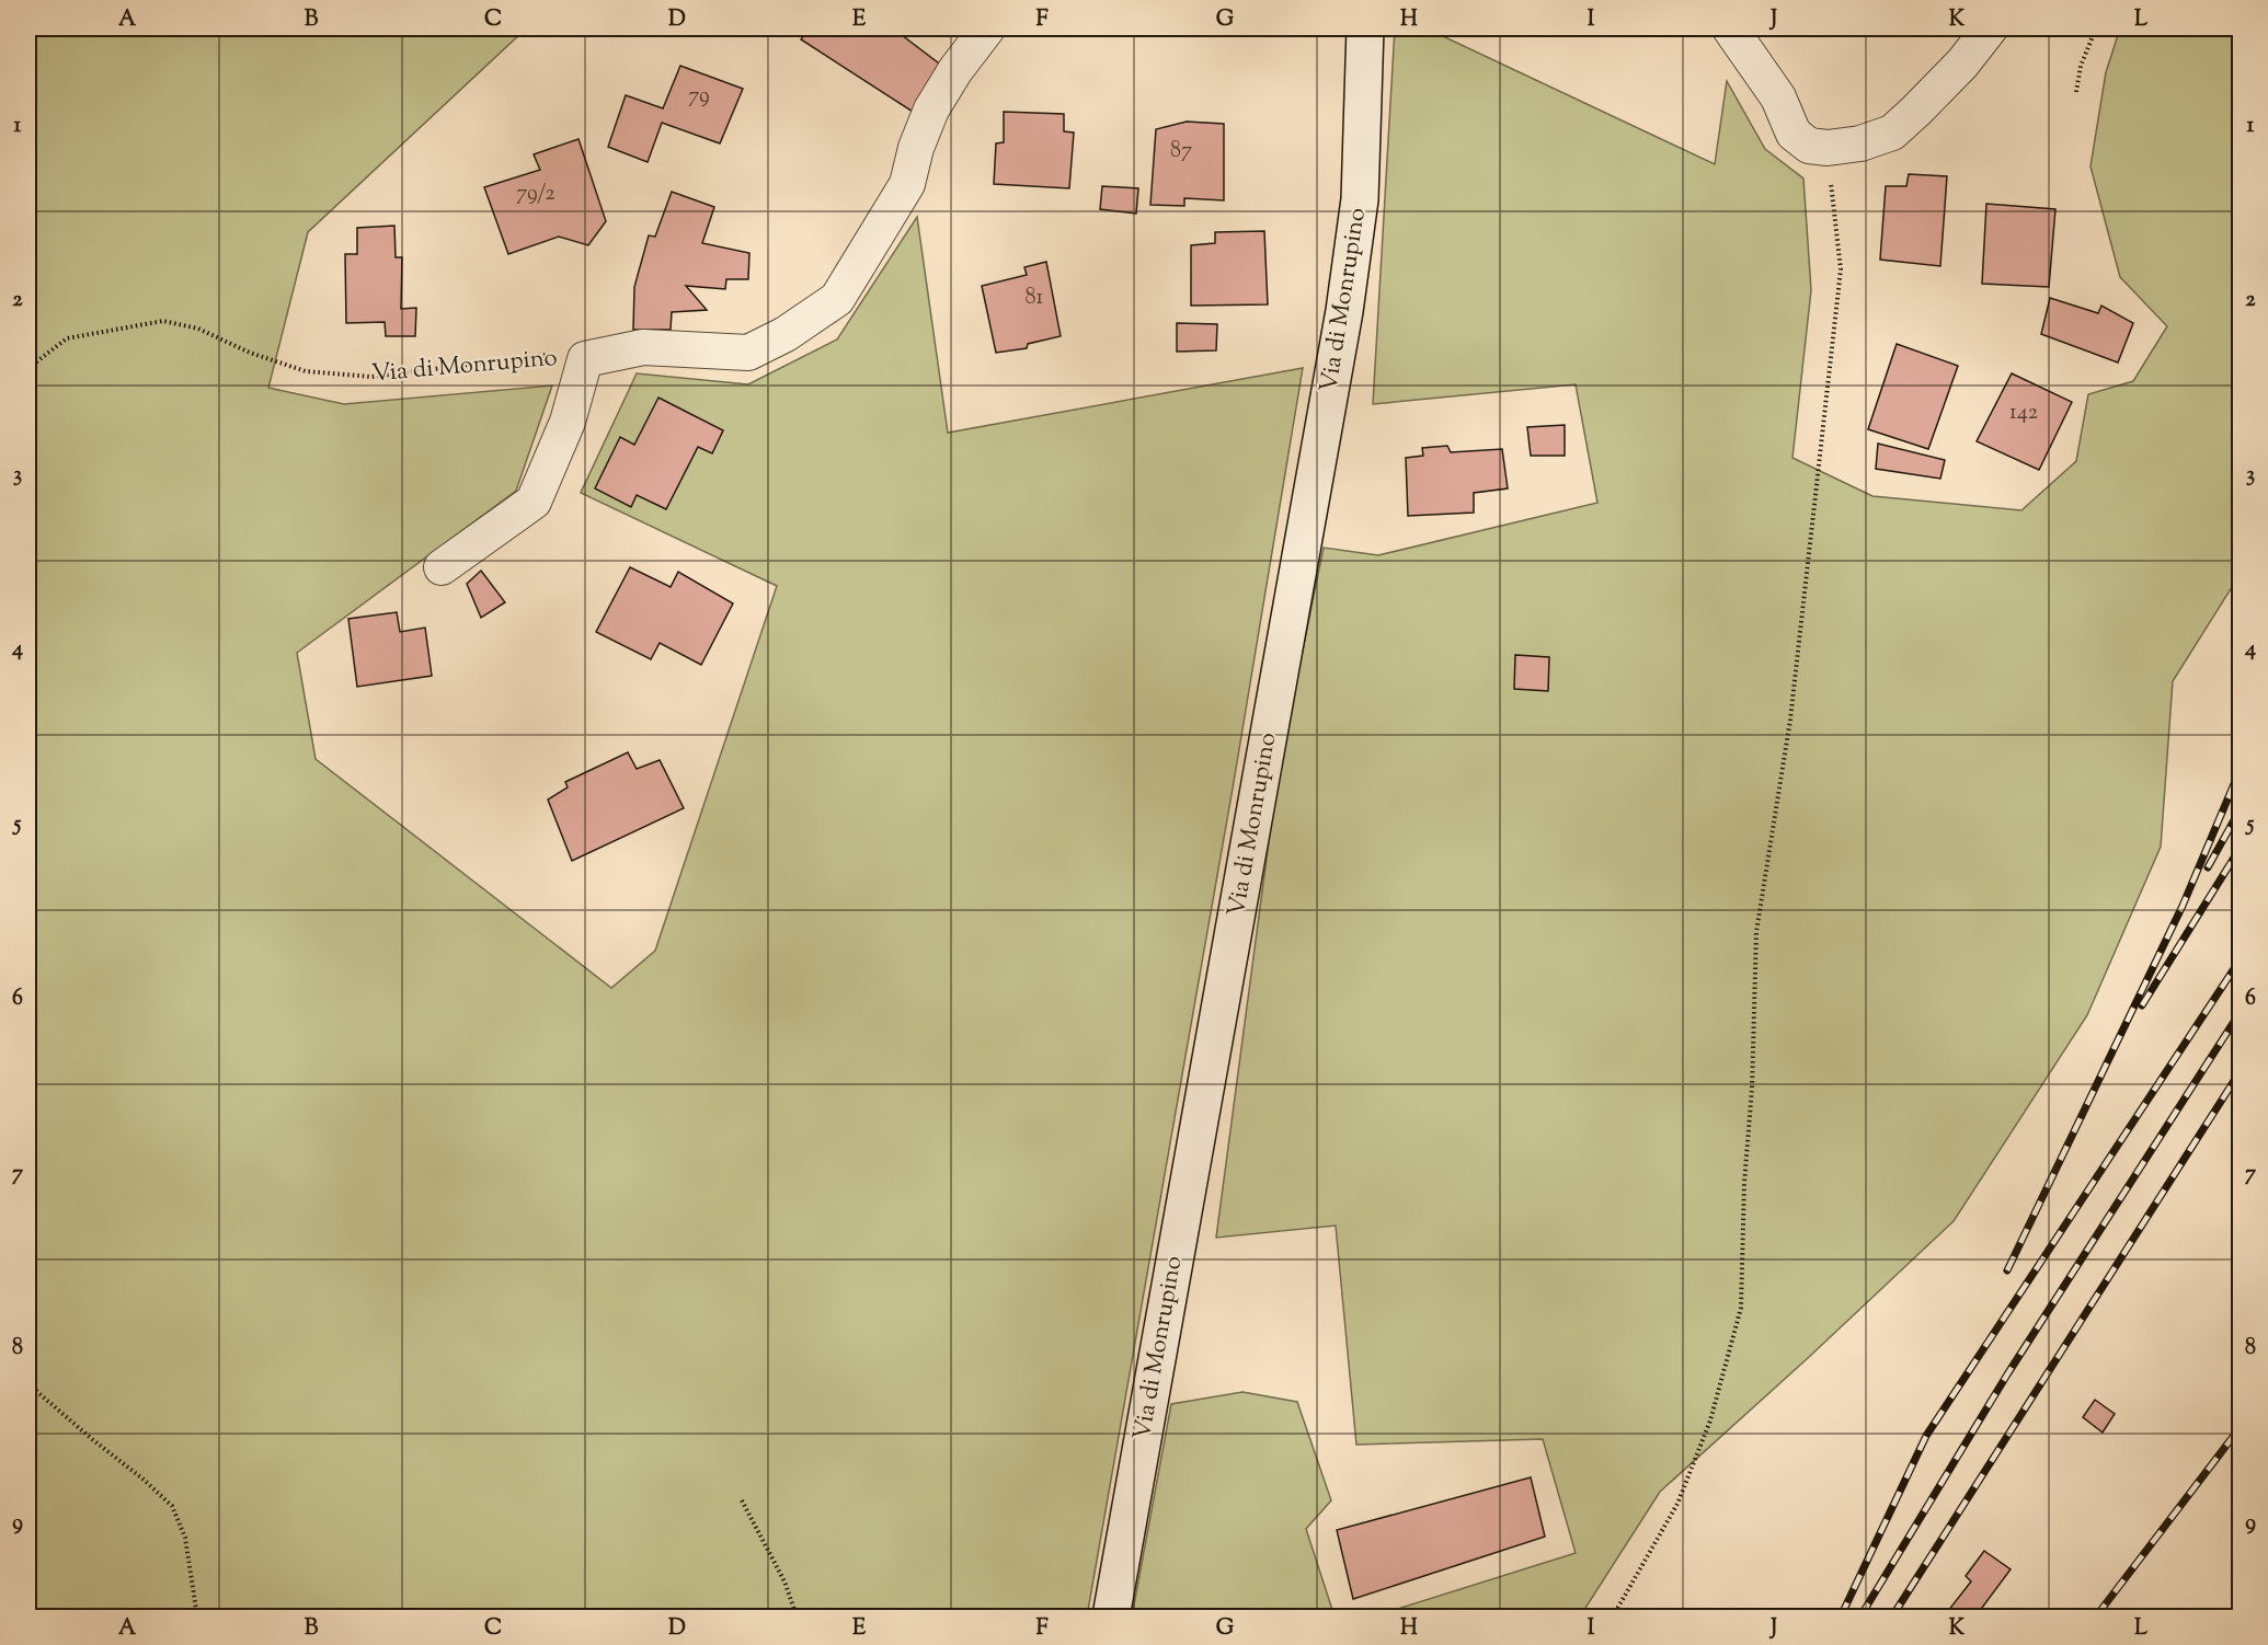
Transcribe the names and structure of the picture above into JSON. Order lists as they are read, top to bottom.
{
  "streets": {
    "main road": ["Via di Monrupino"]
  },
  "house_numbers": [
    "79",
    "87",
    "79/2",
    "81",
    "142"
  ],
  "grid": {
    "columns": [
      "A",
      "B",
      "C",
      "D",
      "E",
      "F",
      "G",
      "H",
      "I",
      "J",
      "K",
      "L"
    ],
    "rows": [
      "1",
      "2",
      "3",
      "4",
      "5",
      "6",
      "7",
      "8",
      "9"
    ]
  }
}
